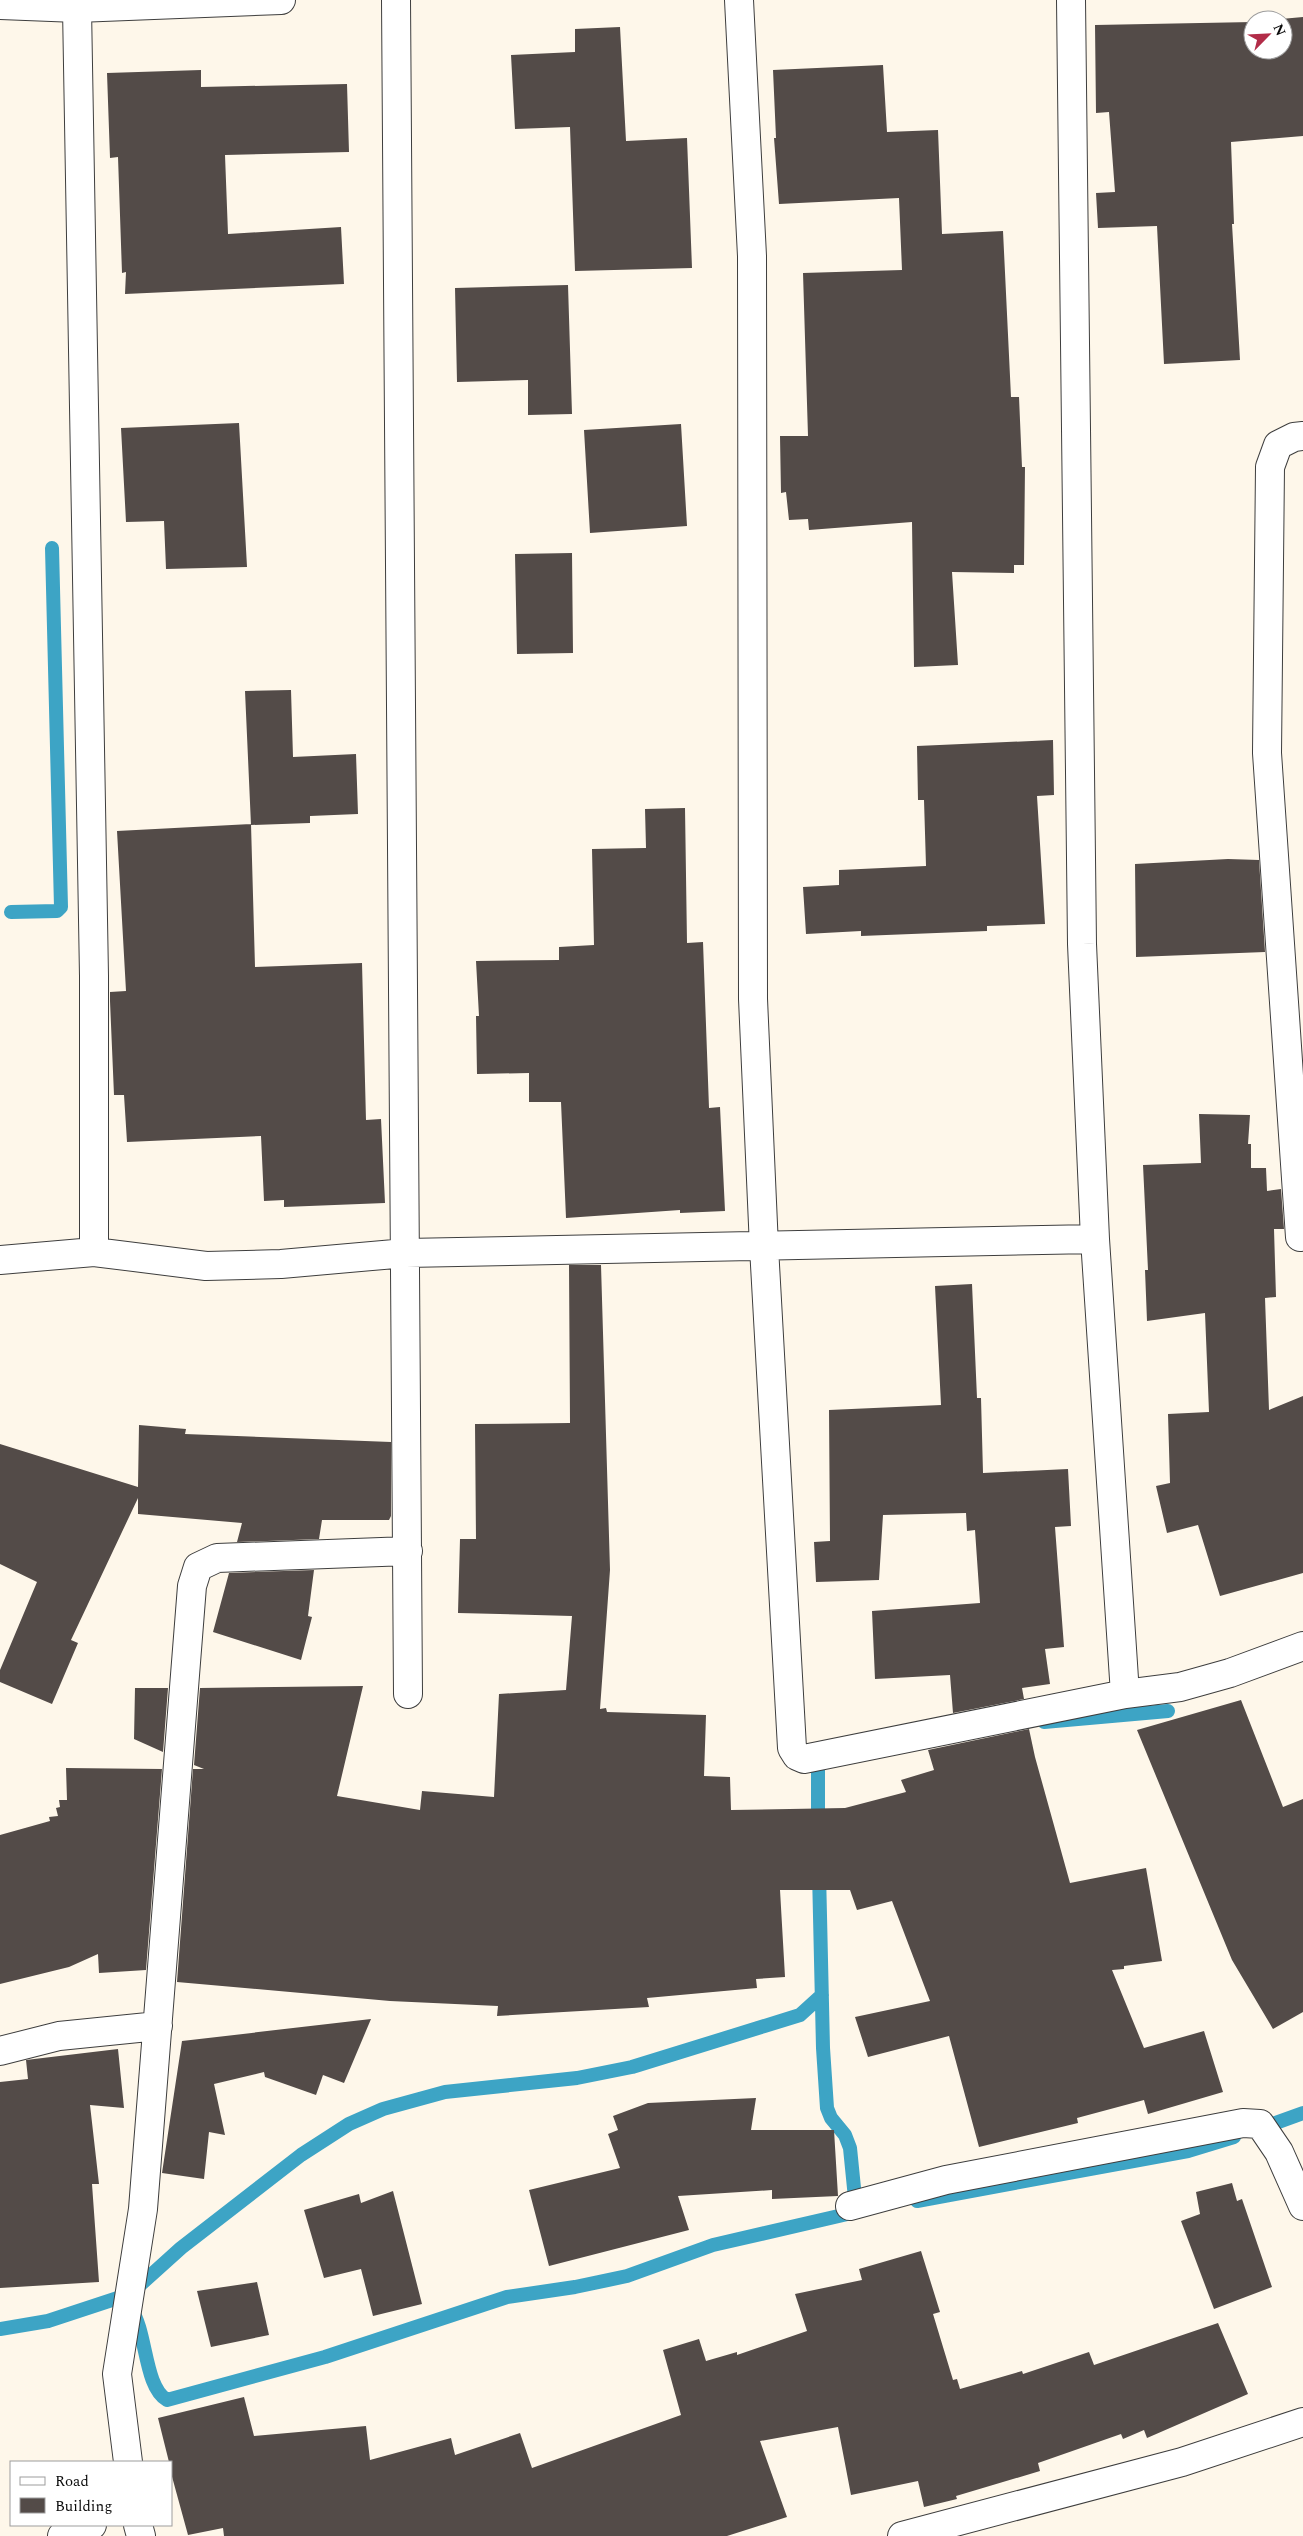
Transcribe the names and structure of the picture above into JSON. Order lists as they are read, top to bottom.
{
  "legend": ["Road", "Building"],
  "north": "top right"
}
